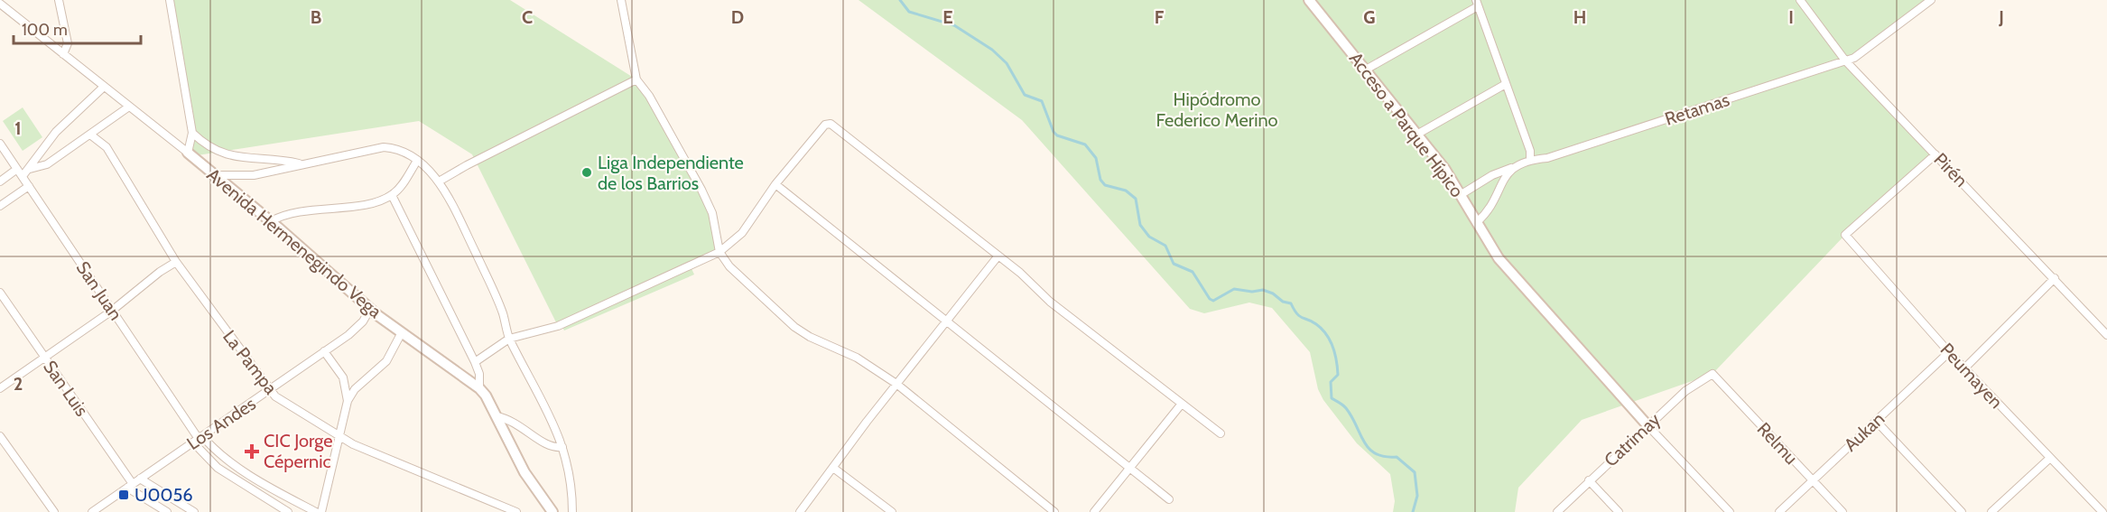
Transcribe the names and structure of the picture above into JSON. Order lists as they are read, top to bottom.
{
  "streets": {
    "street": [
      "Retamas",
      "Acceso a Parque Hípico",
      "Pirén",
      "Avenida Hermenegindo Vega",
      "San Juan",
      "La Pampa",
      "Peumayen",
      "San Luis",
      "Los Andes",
      "Aukan",
      "Catrimay",
      "Relmu"
    ]
  },
  "crossings": [
    ["Retamas", "Acceso a Parque Hípico"],
    ["Retamas", "Pirén"],
    ["Acceso a Parque Hípico", "Catrimay"],
    ["Pirén", "Peumayen"],
    ["Avenida Hermenegindo Vega", "Los Andes"],
    ["San Juan", "Los Andes"],
    ["La Pampa", "Los Andes"],
    ["Peumayen", "Aukan"],
    ["San Luis", "Los Andes"],
    ["Aukan", "Relmu"],
    ["Catrimay", "Relmu"]
  ],
  "parks": ["Hipódromo Federico Merino"],
  "places": {
    "other": ["Liga Independiente de los Barrios"],
    "health": ["CIC Jorge Cépernic"],
    "transit": ["U0056"]
  },
  "scale_bar": "100 m",
  "grid": {
    "columns": [
      "B",
      "C",
      "D",
      "E",
      "F",
      "G",
      "H",
      "I",
      "J"
    ],
    "rows": ["1", "2"]
  }
}
